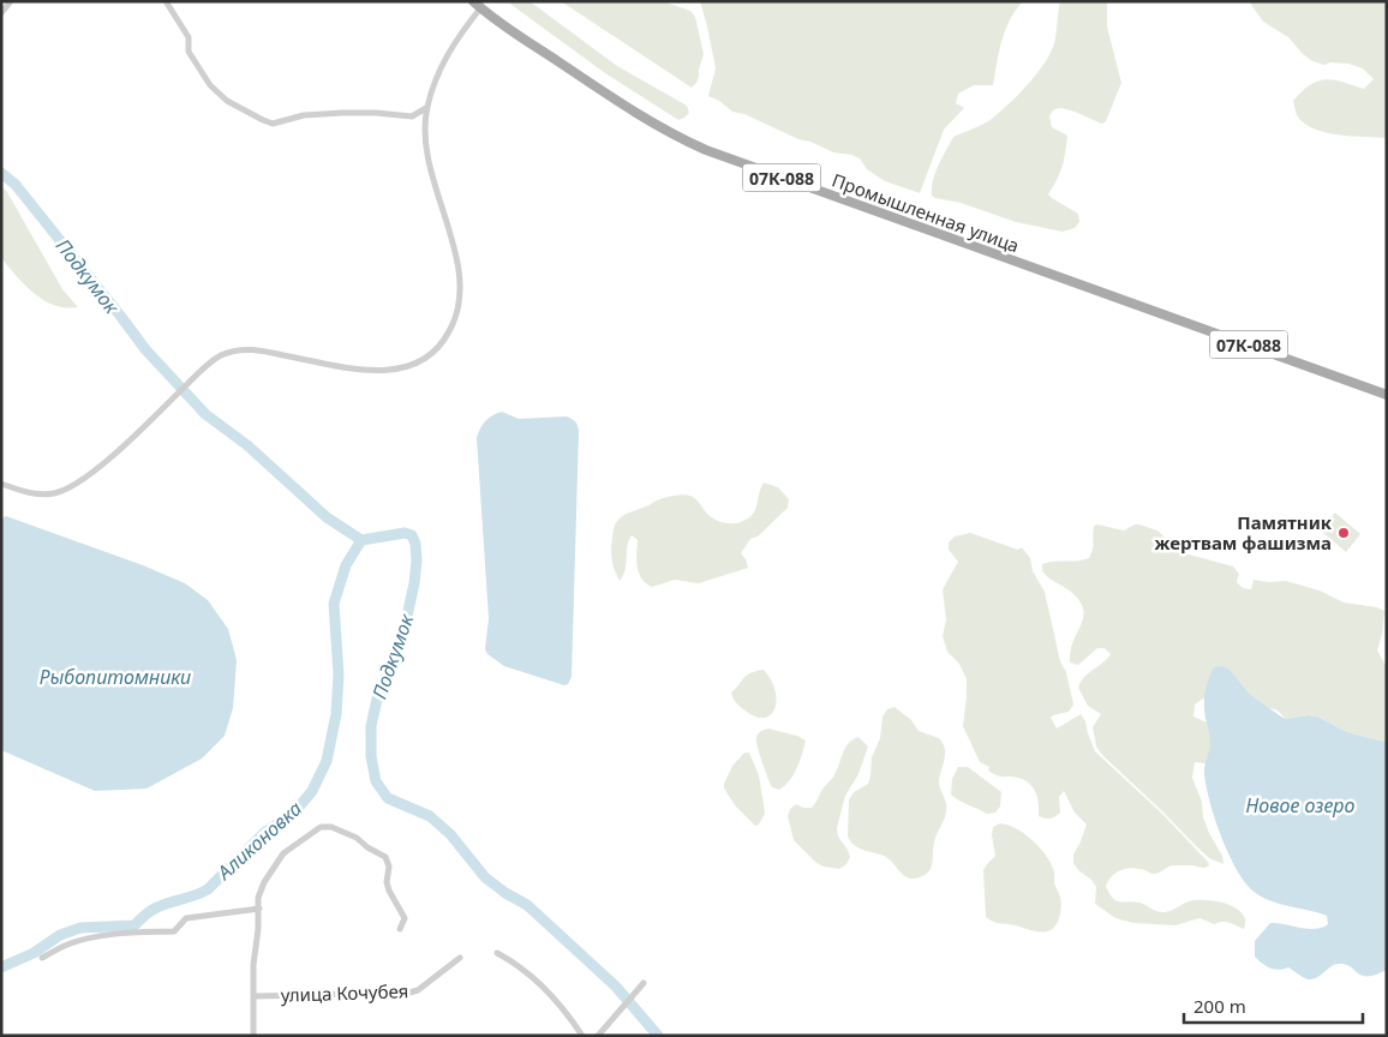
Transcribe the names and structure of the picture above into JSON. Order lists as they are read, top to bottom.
{
  "streets": {
    "main road": ["07К-088", "Промышленная улица"],
    "street": ["улица Кочубея"]
  },
  "water": [
    "Подкумок",
    "Рыбопитомники",
    "Новое озеро",
    "Аликоновка"
  ],
  "places": ["Памятник жертвам фашизма"],
  "scale_bar": "200 m"
}
